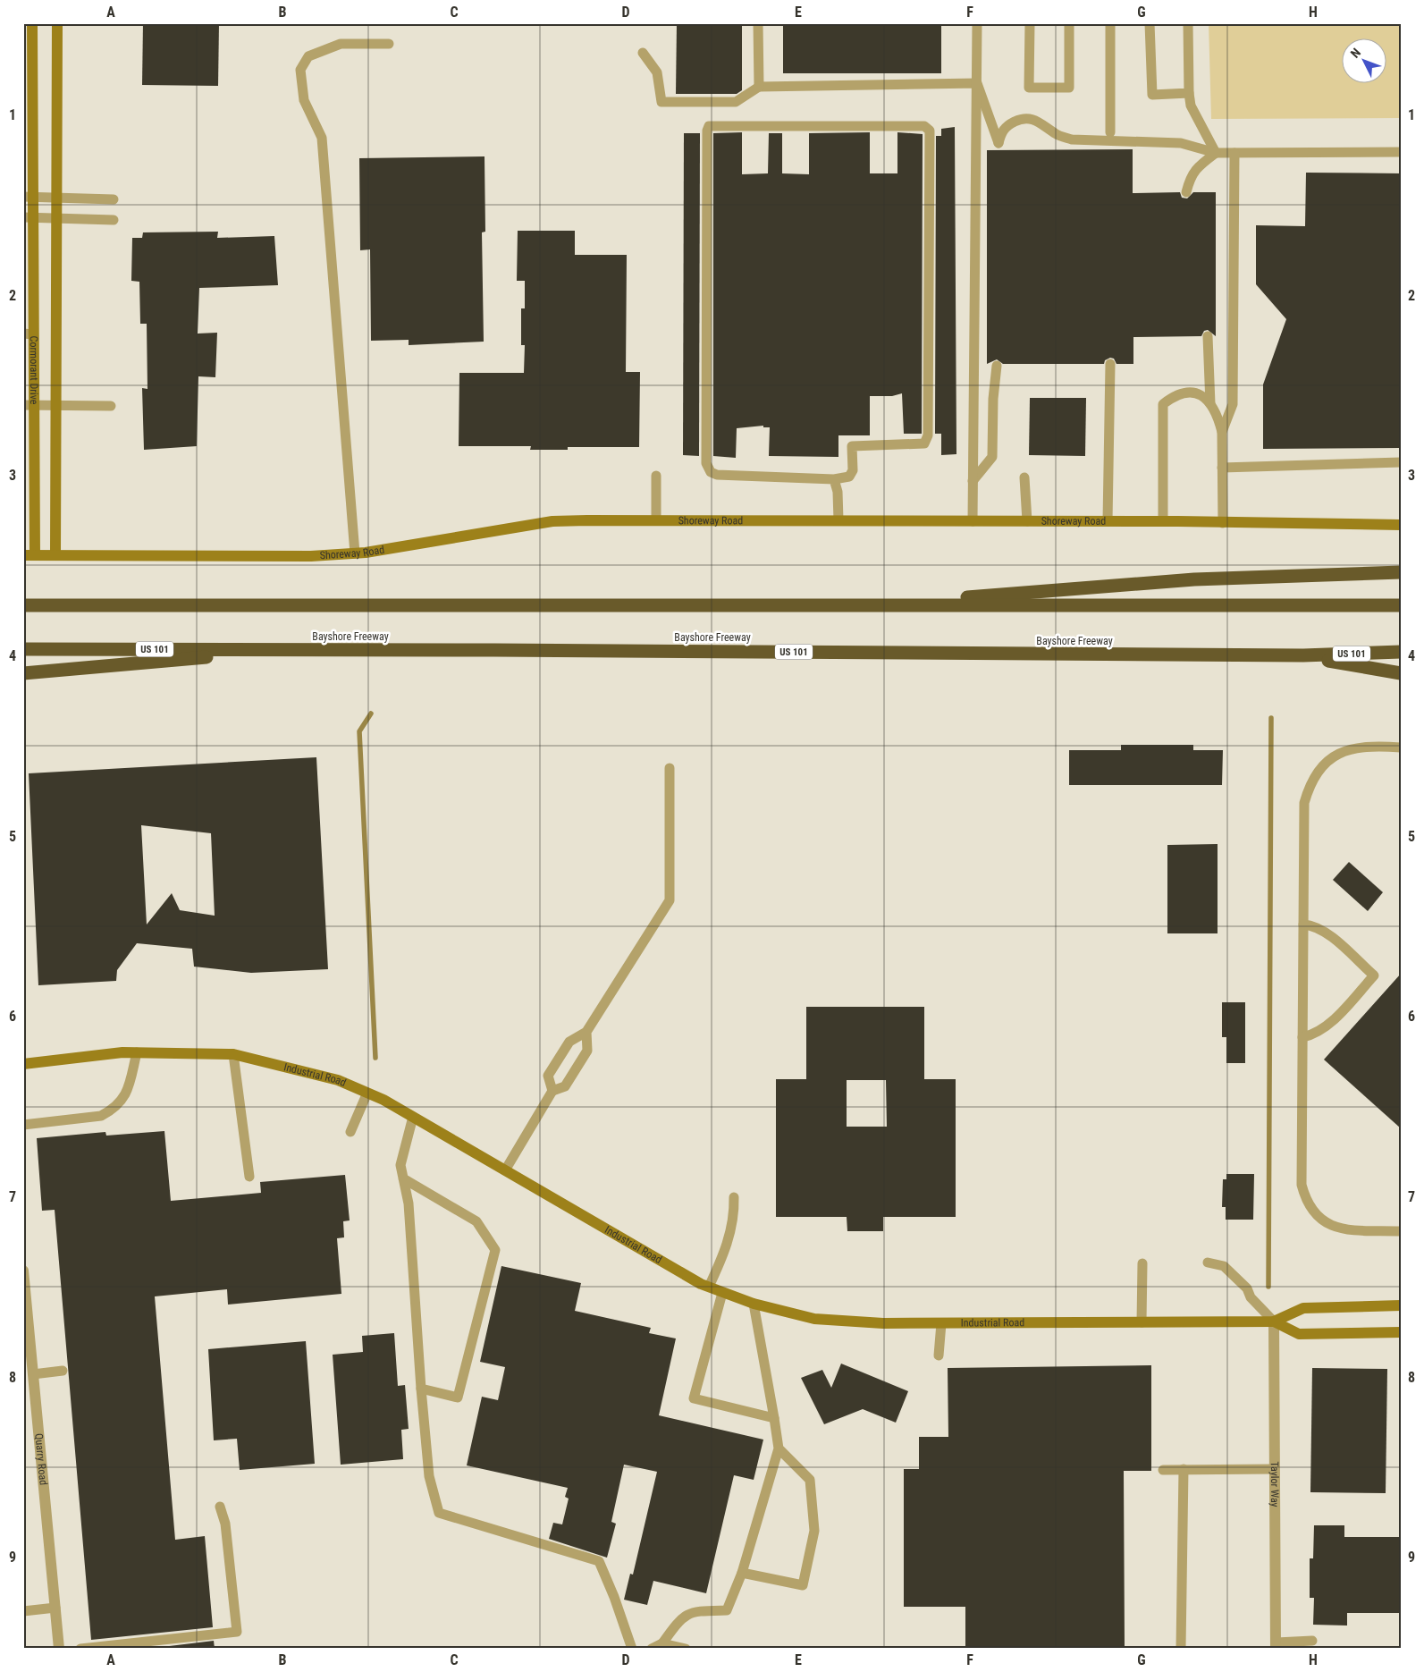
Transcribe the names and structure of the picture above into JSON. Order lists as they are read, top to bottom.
{
  "streets": {
    "highway": ["Bayshore Freeway", "US 101"],
    "street": [
      "Cormorant Drive",
      "Shoreway Road",
      "Industrial Road",
      "Quarry Road",
      "Taylor Way"
    ]
  },
  "crossings": [
    ["Cormorant Drive", "Shoreway Road"],
    ["Industrial Road", "Taylor Way"]
  ],
  "north": "top left",
  "grid": {
    "columns": [
      "A",
      "B",
      "C",
      "D",
      "E",
      "F",
      "G",
      "H"
    ],
    "rows": [
      "1",
      "2",
      "3",
      "4",
      "5",
      "6",
      "7",
      "8",
      "9"
    ]
  }
}
